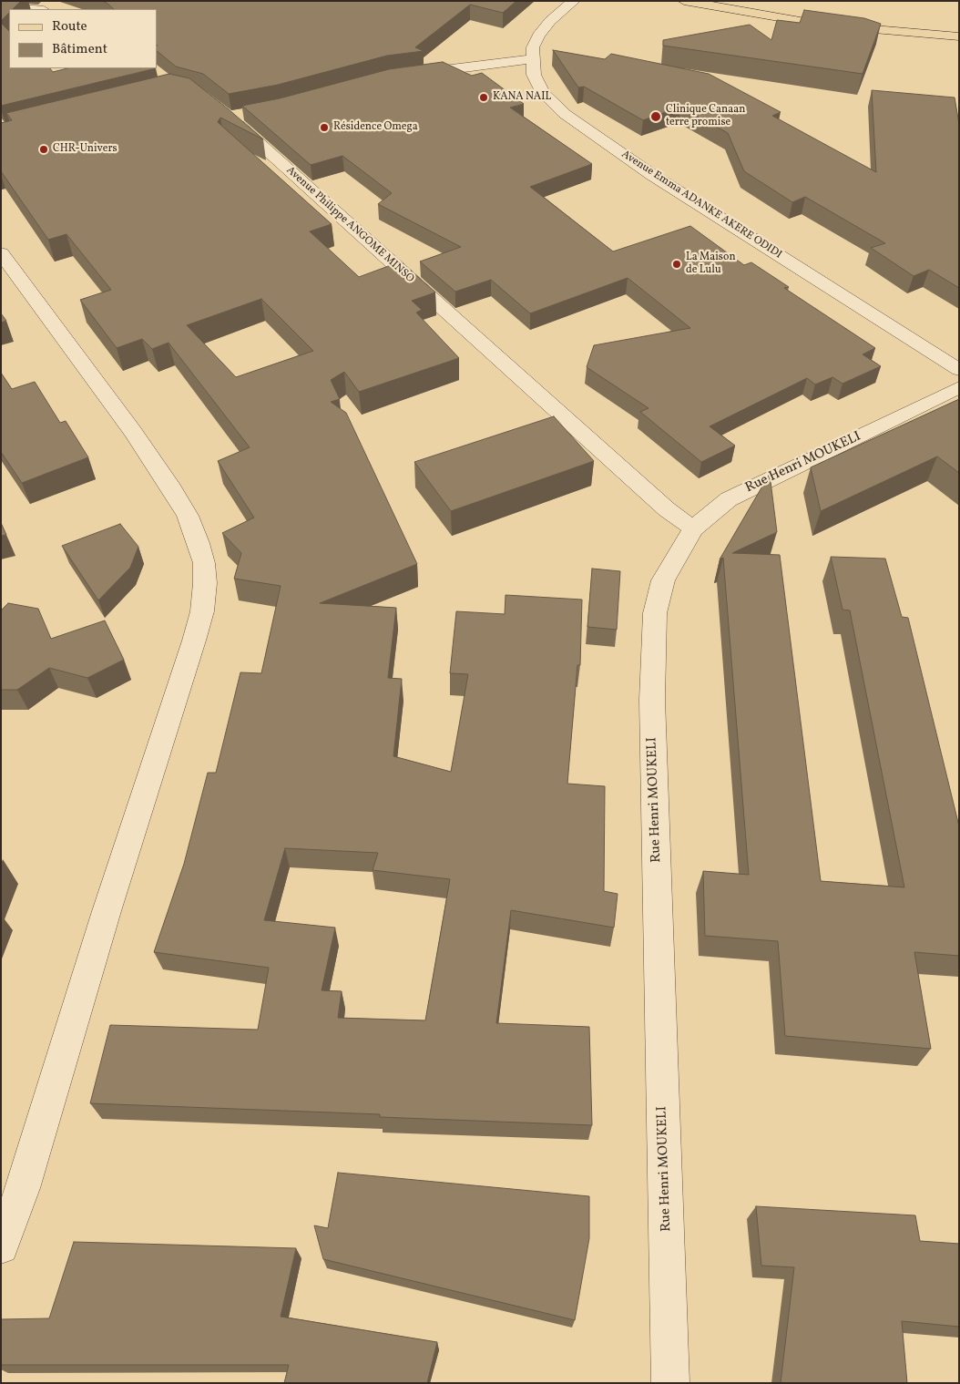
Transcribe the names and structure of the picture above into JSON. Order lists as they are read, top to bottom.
{
  "streets": {
    "street": ["Avenue Emma ADANKE AKERE ODIDI", "Avenue Philippe ANGOME MINSO", "Rue Henri MOUKELI"]
  },
  "crossings": [
    ["Avenue Philippe ANGOME MINSO", "Rue Henri MOUKELI"]
  ],
  "places": [
    "KANA NAIL",
    "Clinique Canaan terre promise",
    "Résidence Omega",
    "CHR-Univers",
    "La Maison de Lulu"
  ],
  "legend": ["Route", "Bâtiment"]
}
